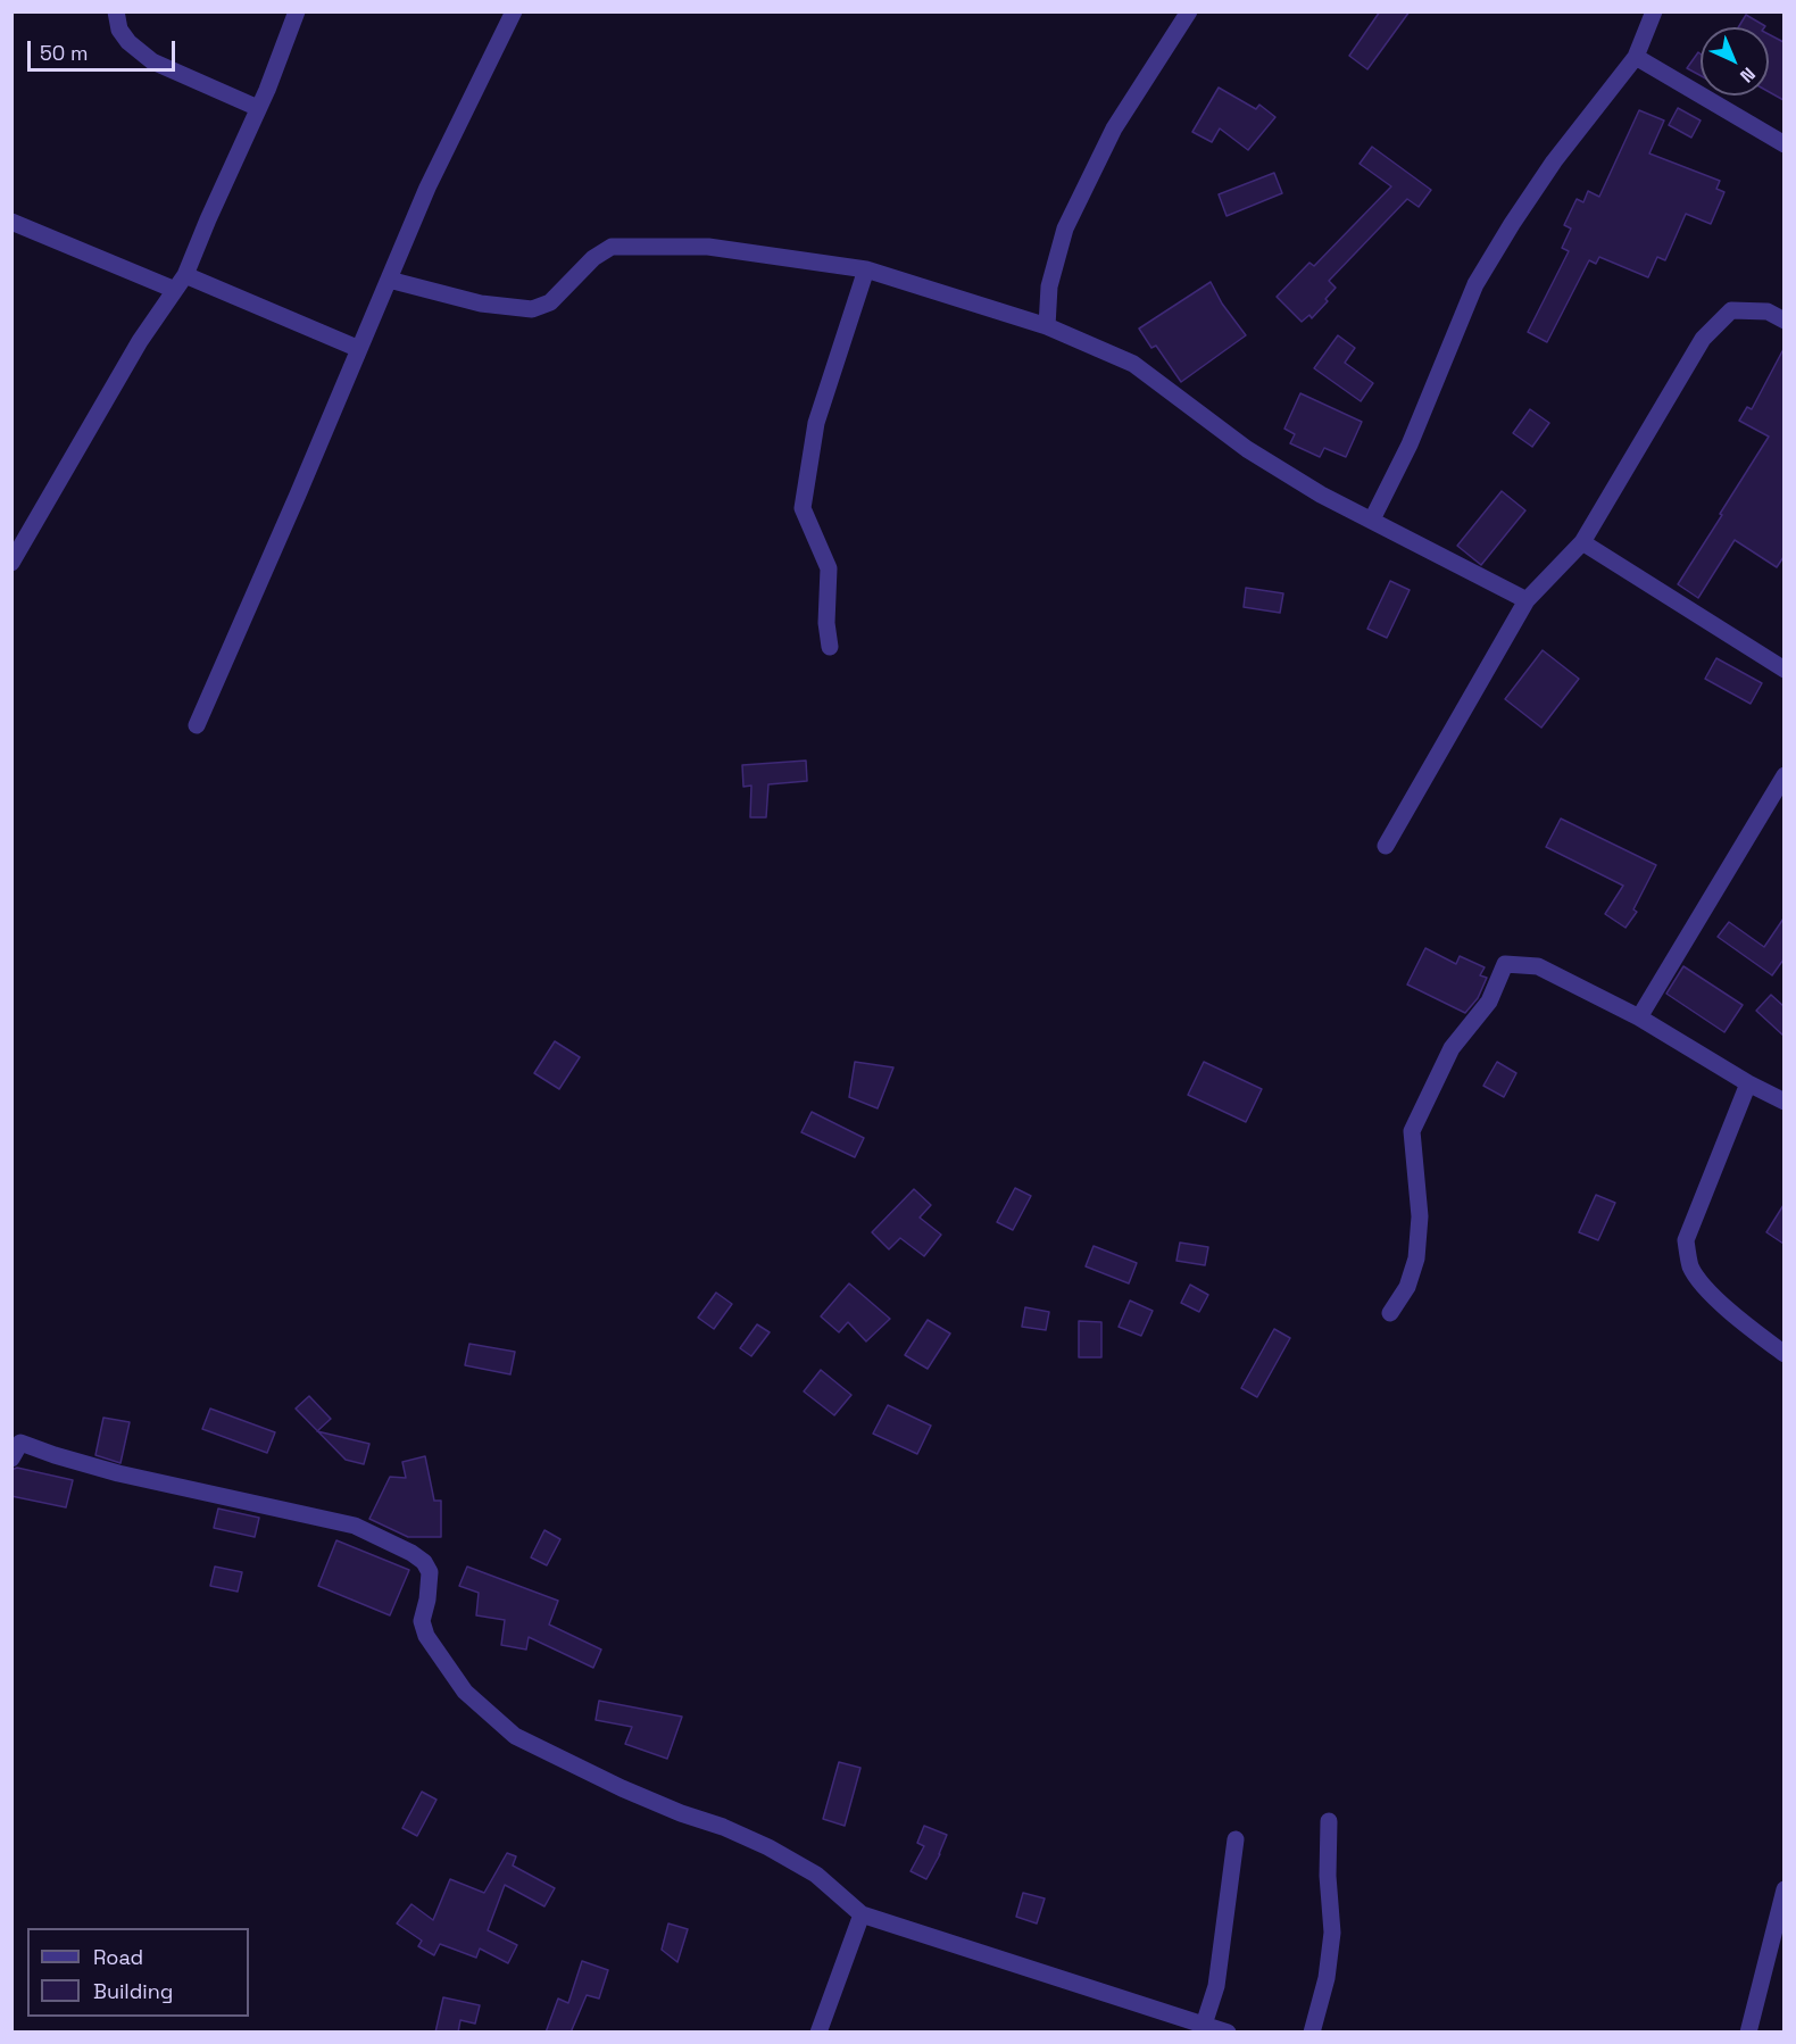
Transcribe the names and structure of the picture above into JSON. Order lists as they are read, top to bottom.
{
  "legend": ["Road", "Building"],
  "scale_bar": "50 m",
  "north": "bottom right"
}
